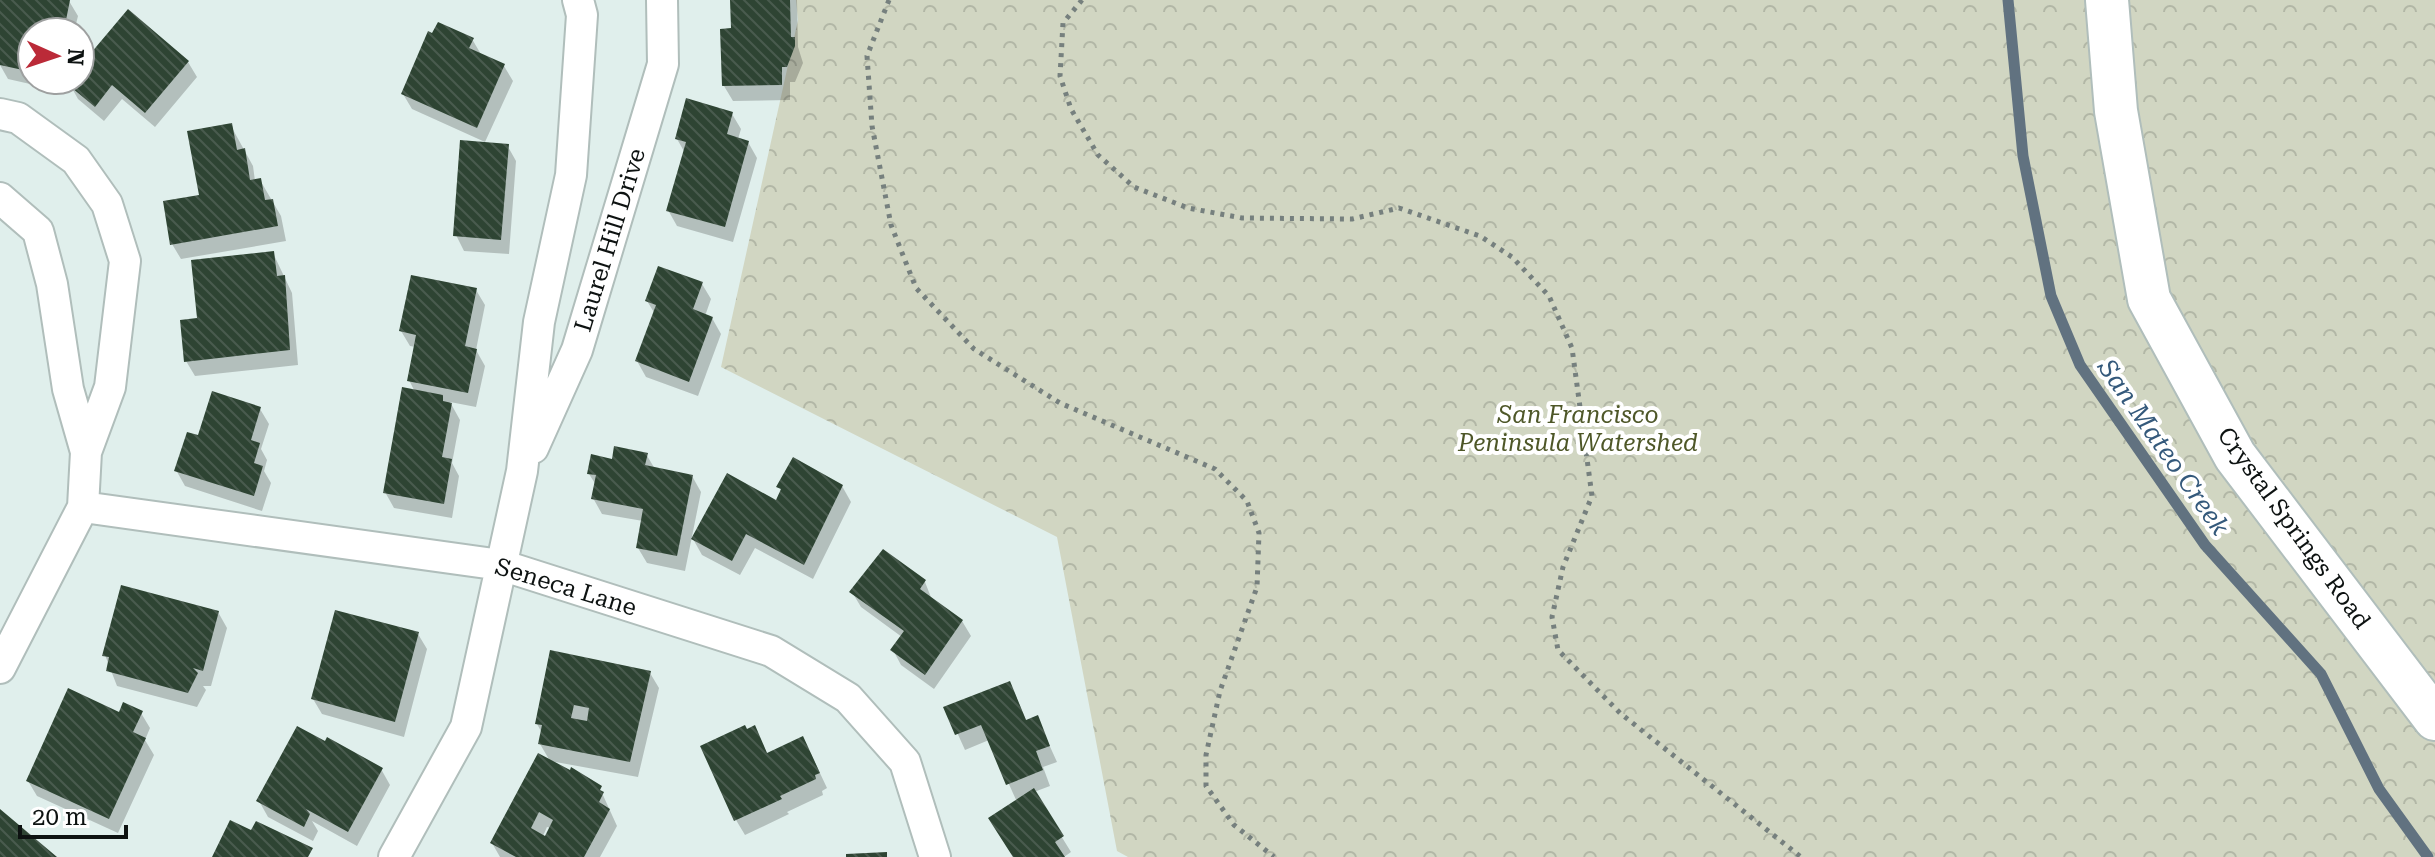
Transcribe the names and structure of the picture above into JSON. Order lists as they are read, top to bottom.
{
  "streets": {
    "street": ["Laurel Hill Drive", "Crystal Springs Road", "Seneca Lane"]
  },
  "crossings": [
    ["Laurel Hill Drive", "Seneca Lane"]
  ],
  "water": ["San Mateo Creek"],
  "parks": ["San Francisco Peninsula Watershed"],
  "scale_bar": "20 m",
  "north": "right"
}
